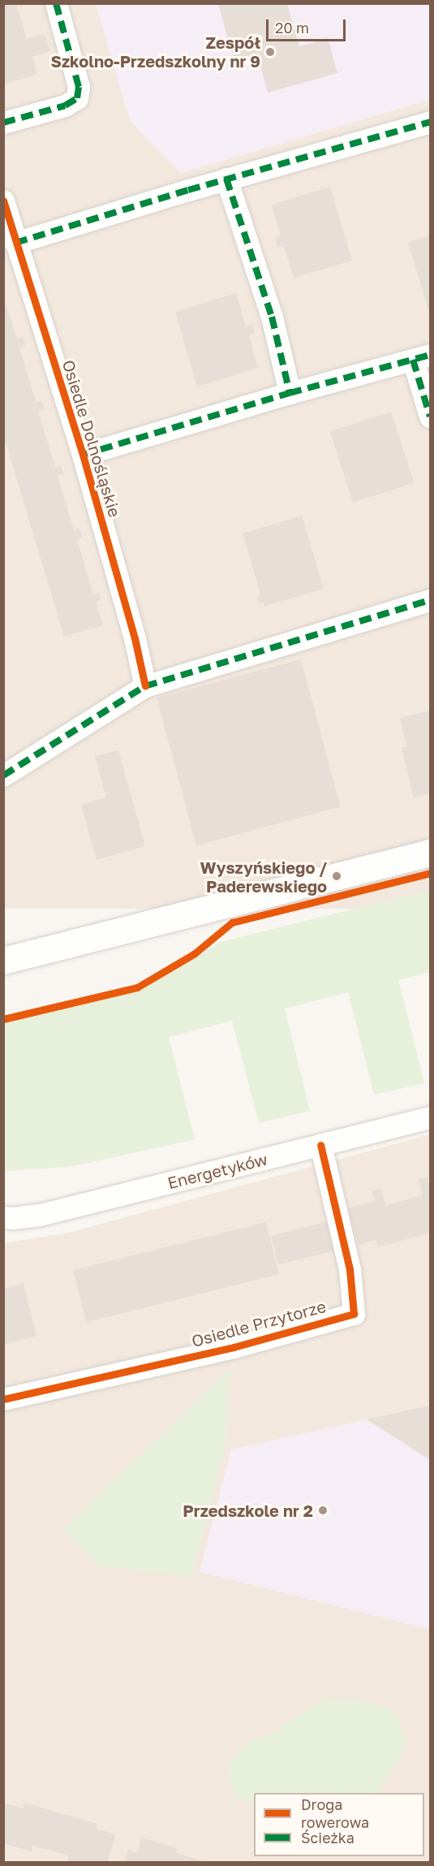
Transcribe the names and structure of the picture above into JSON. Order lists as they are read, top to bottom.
{
  "streets": {
    "street": ["Osiedle Dolnośląskie", "Energetyków", "Osiedle Przytorze"]
  },
  "crossings": [
    ["Energetyków", "Osiedle Przytorze"]
  ],
  "places": ["Zespół Szkolno-Przedszkolny nr 9", "Wyszyńskiego / Paderewskiego", "Przedszkole nr 2"],
  "legend": ["Droga rowerowa", "Ścieżka"],
  "scale_bar": "20 m"
}
